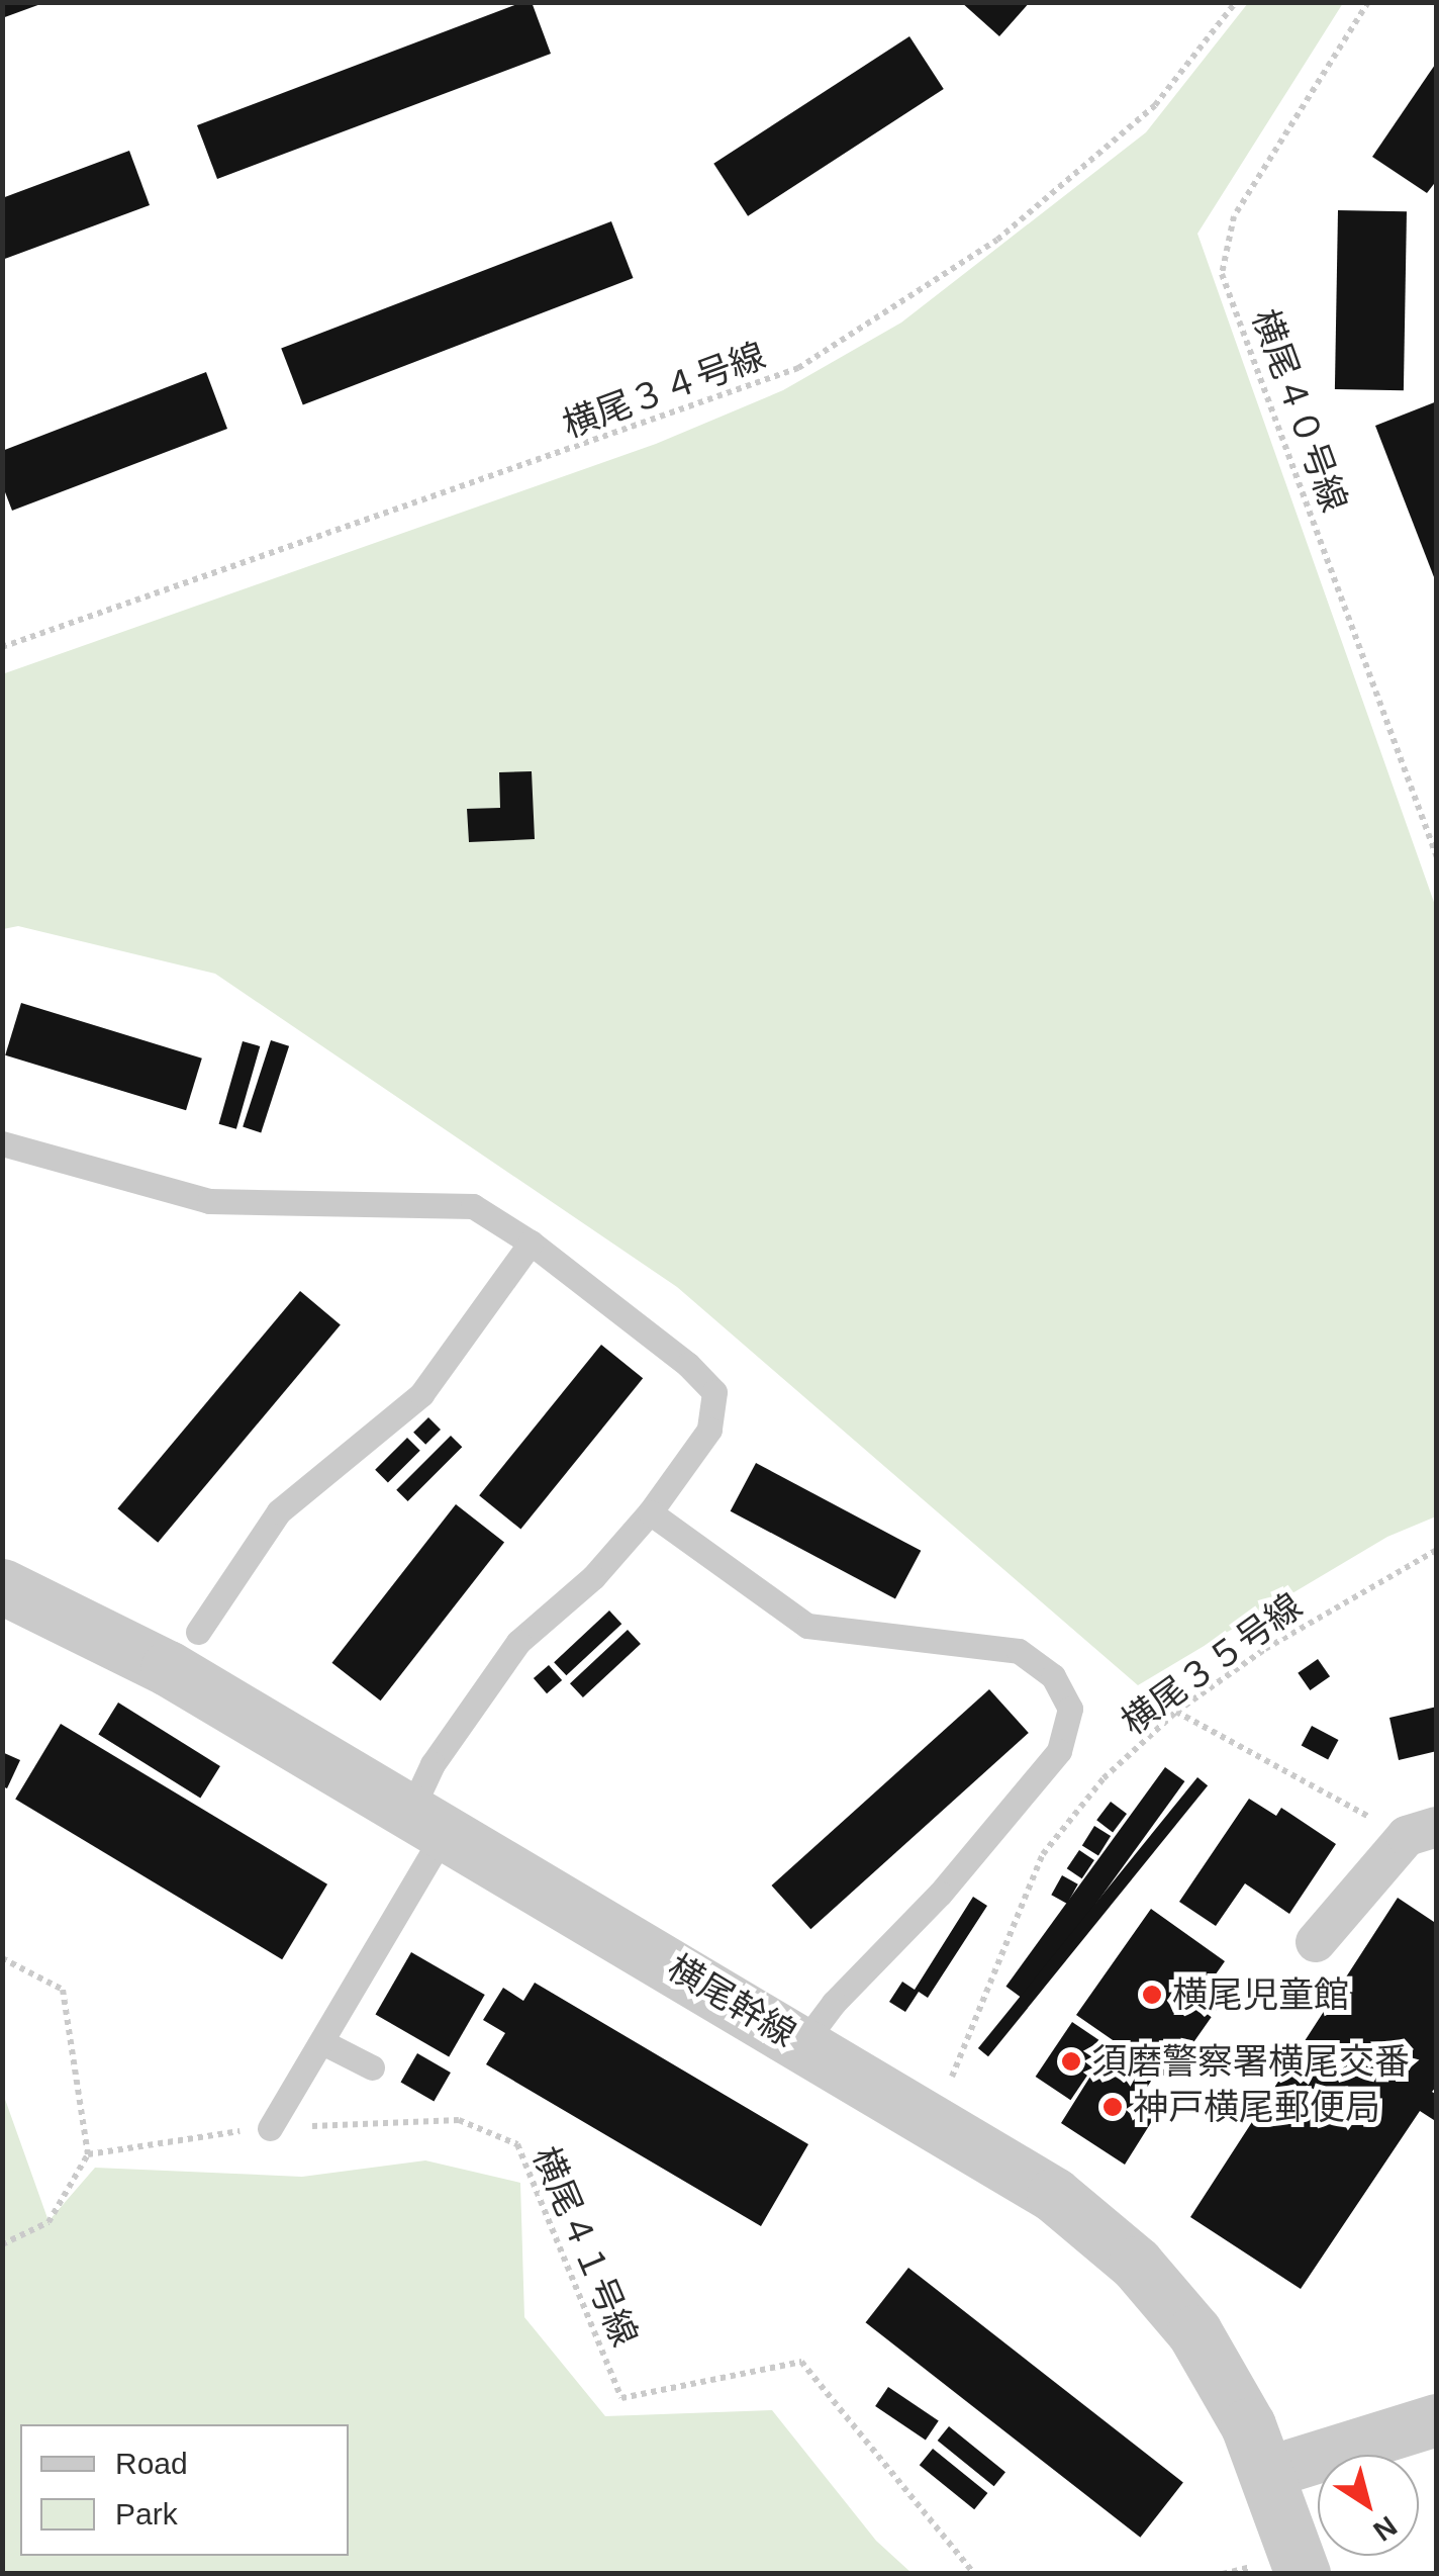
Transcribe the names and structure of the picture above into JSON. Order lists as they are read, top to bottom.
{
  "streets": {
    "street": ["横尾幹線"],
    "path": [
      "横尾３４号線",
      "横尾４０号線",
      "横尾３５号線",
      "横尾４１号線"
    ]
  },
  "places": ["横尾児童館", "須磨警察署横尾交番", "神戸横尾郵便局"],
  "legend": ["Road", "Park"],
  "north": "bottom right"
}
